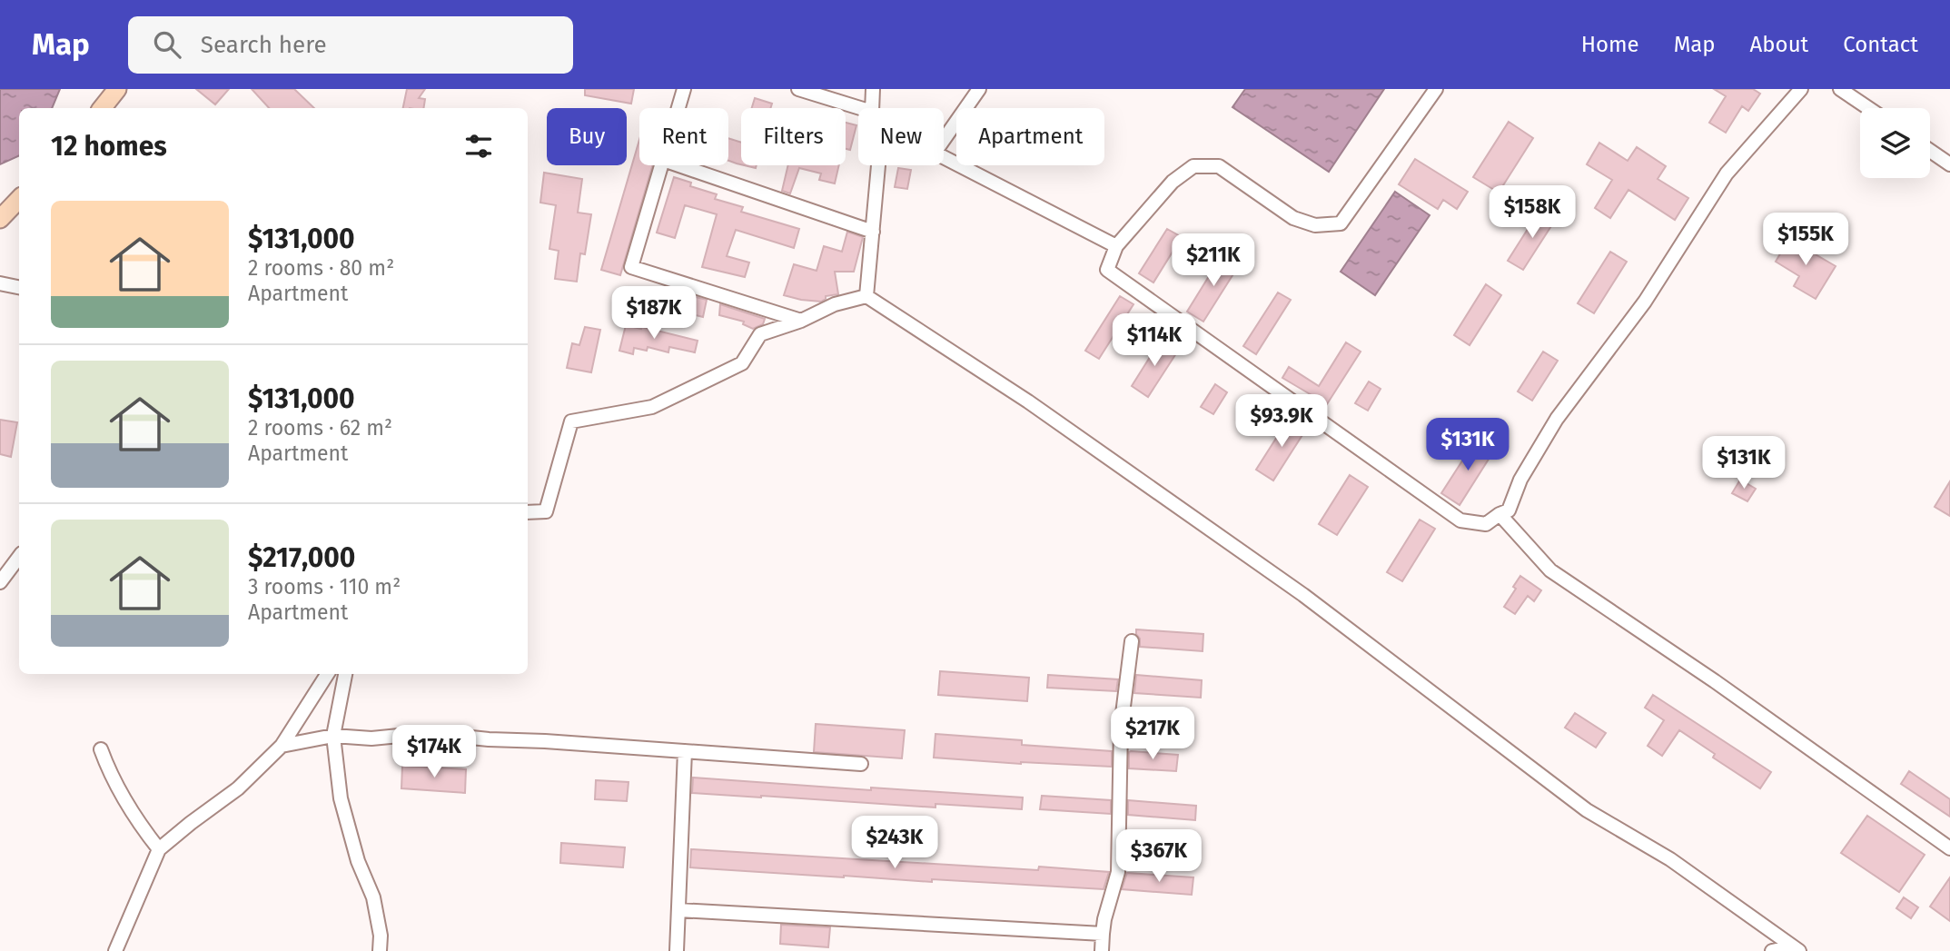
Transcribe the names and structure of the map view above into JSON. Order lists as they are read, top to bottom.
{
  "page": {
    "header": "Map",
    "search": "Search here",
    "nav": [
      "Home",
      "Map",
      "About",
      "Contact"
    ],
    "chip": [
      "Buy",
      "Rent",
      "Filters",
      "New",
      "Apartment"
    ],
    "heading": "12 homes",
    "list": [
      {
        "name": "$131,000",
        "note": "2 rooms · 80 m² · Apartment"
      },
      {
        "name": "$131,000",
        "note": "2 rooms · 62 m² · Apartment"
      },
      {
        "name": "$217,000",
        "note": "3 rooms · 110 m² · Apartment"
      }
    ],
    "price": [
      "$158K",
      "$155K",
      "$211K",
      "$187K",
      "$114K",
      "$93.9K",
      "$131K",
      "$131K",
      "$217K",
      "$174K",
      "$243K",
      "$367K"
    ]
  }
}
